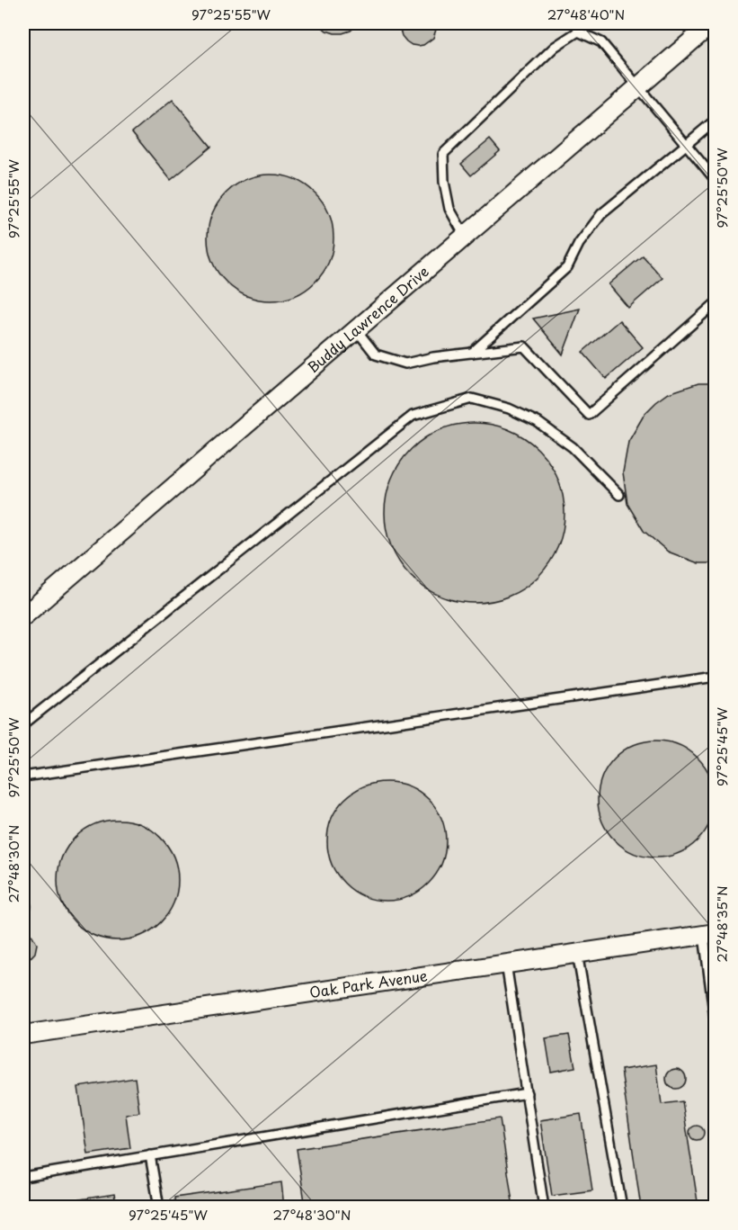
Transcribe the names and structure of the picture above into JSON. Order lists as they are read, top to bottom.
{
  "streets": {
    "street": ["Buddy Lawrence Drive", "Oak Park Avenue"]
  },
  "coordinates": [
    "97°25'55\"W",
    "27°48'40\"N",
    "97°25'50\"W",
    "97°25'45\"W",
    "27°48'30\"N",
    "27°48'35\"N"
  ]
}
